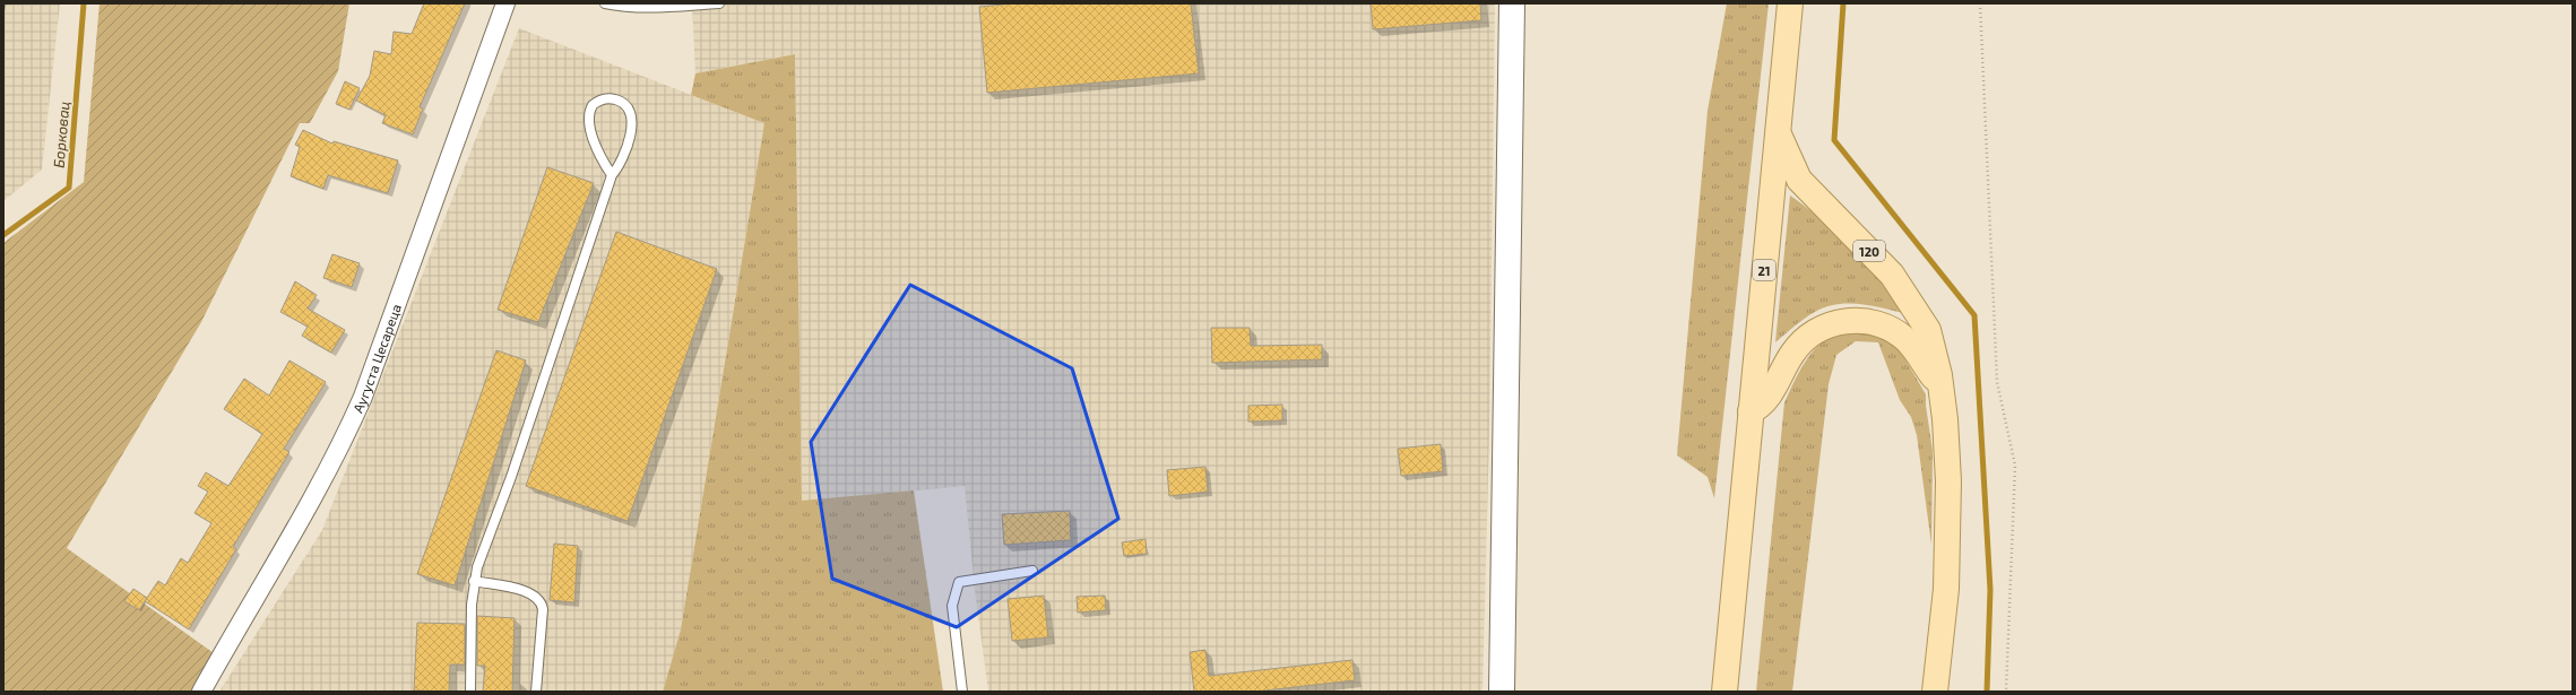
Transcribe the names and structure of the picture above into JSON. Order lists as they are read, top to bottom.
{
  "streets": {
    "main road": ["120", "21"],
    "street": ["Аугуста Цесареца"]
  },
  "crossings": [
    ["120", "21"]
  ],
  "water": ["Борковац"]
}
